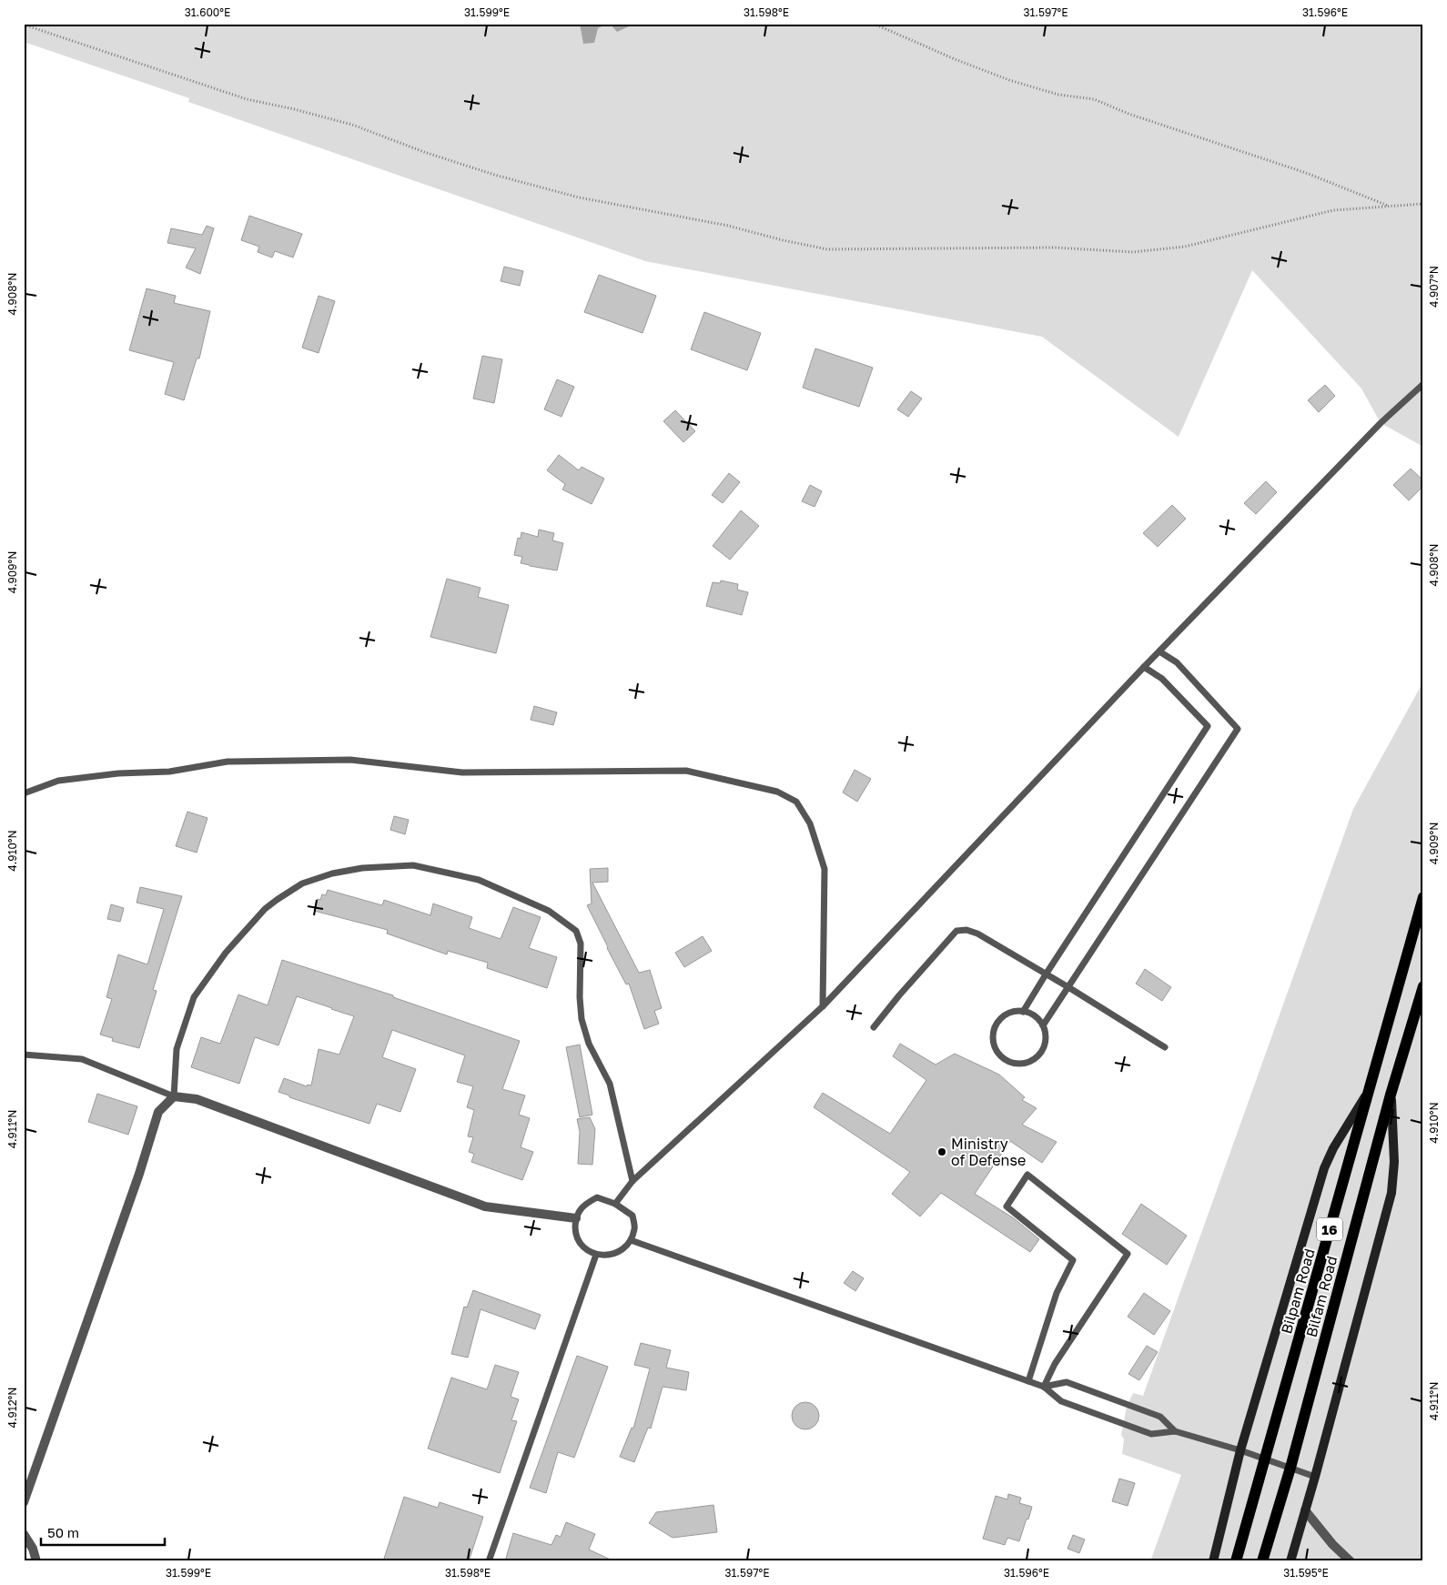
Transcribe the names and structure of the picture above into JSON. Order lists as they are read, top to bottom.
{
  "streets": {
    "main road": ["16", "Bilpam Road", "Bilfam Road"]
  },
  "places": ["Ministry of Defense"],
  "scale_bar": "50 m",
  "coordinates": [
    "31.600°E",
    "31.599°E",
    "31.598°E",
    "31.597°E",
    "31.596°E",
    "4.907°N",
    "4.908°N",
    "4.909°N",
    "4.910°N",
    "4.911°N",
    "4.912°N",
    "31.595°E"
  ]
}
